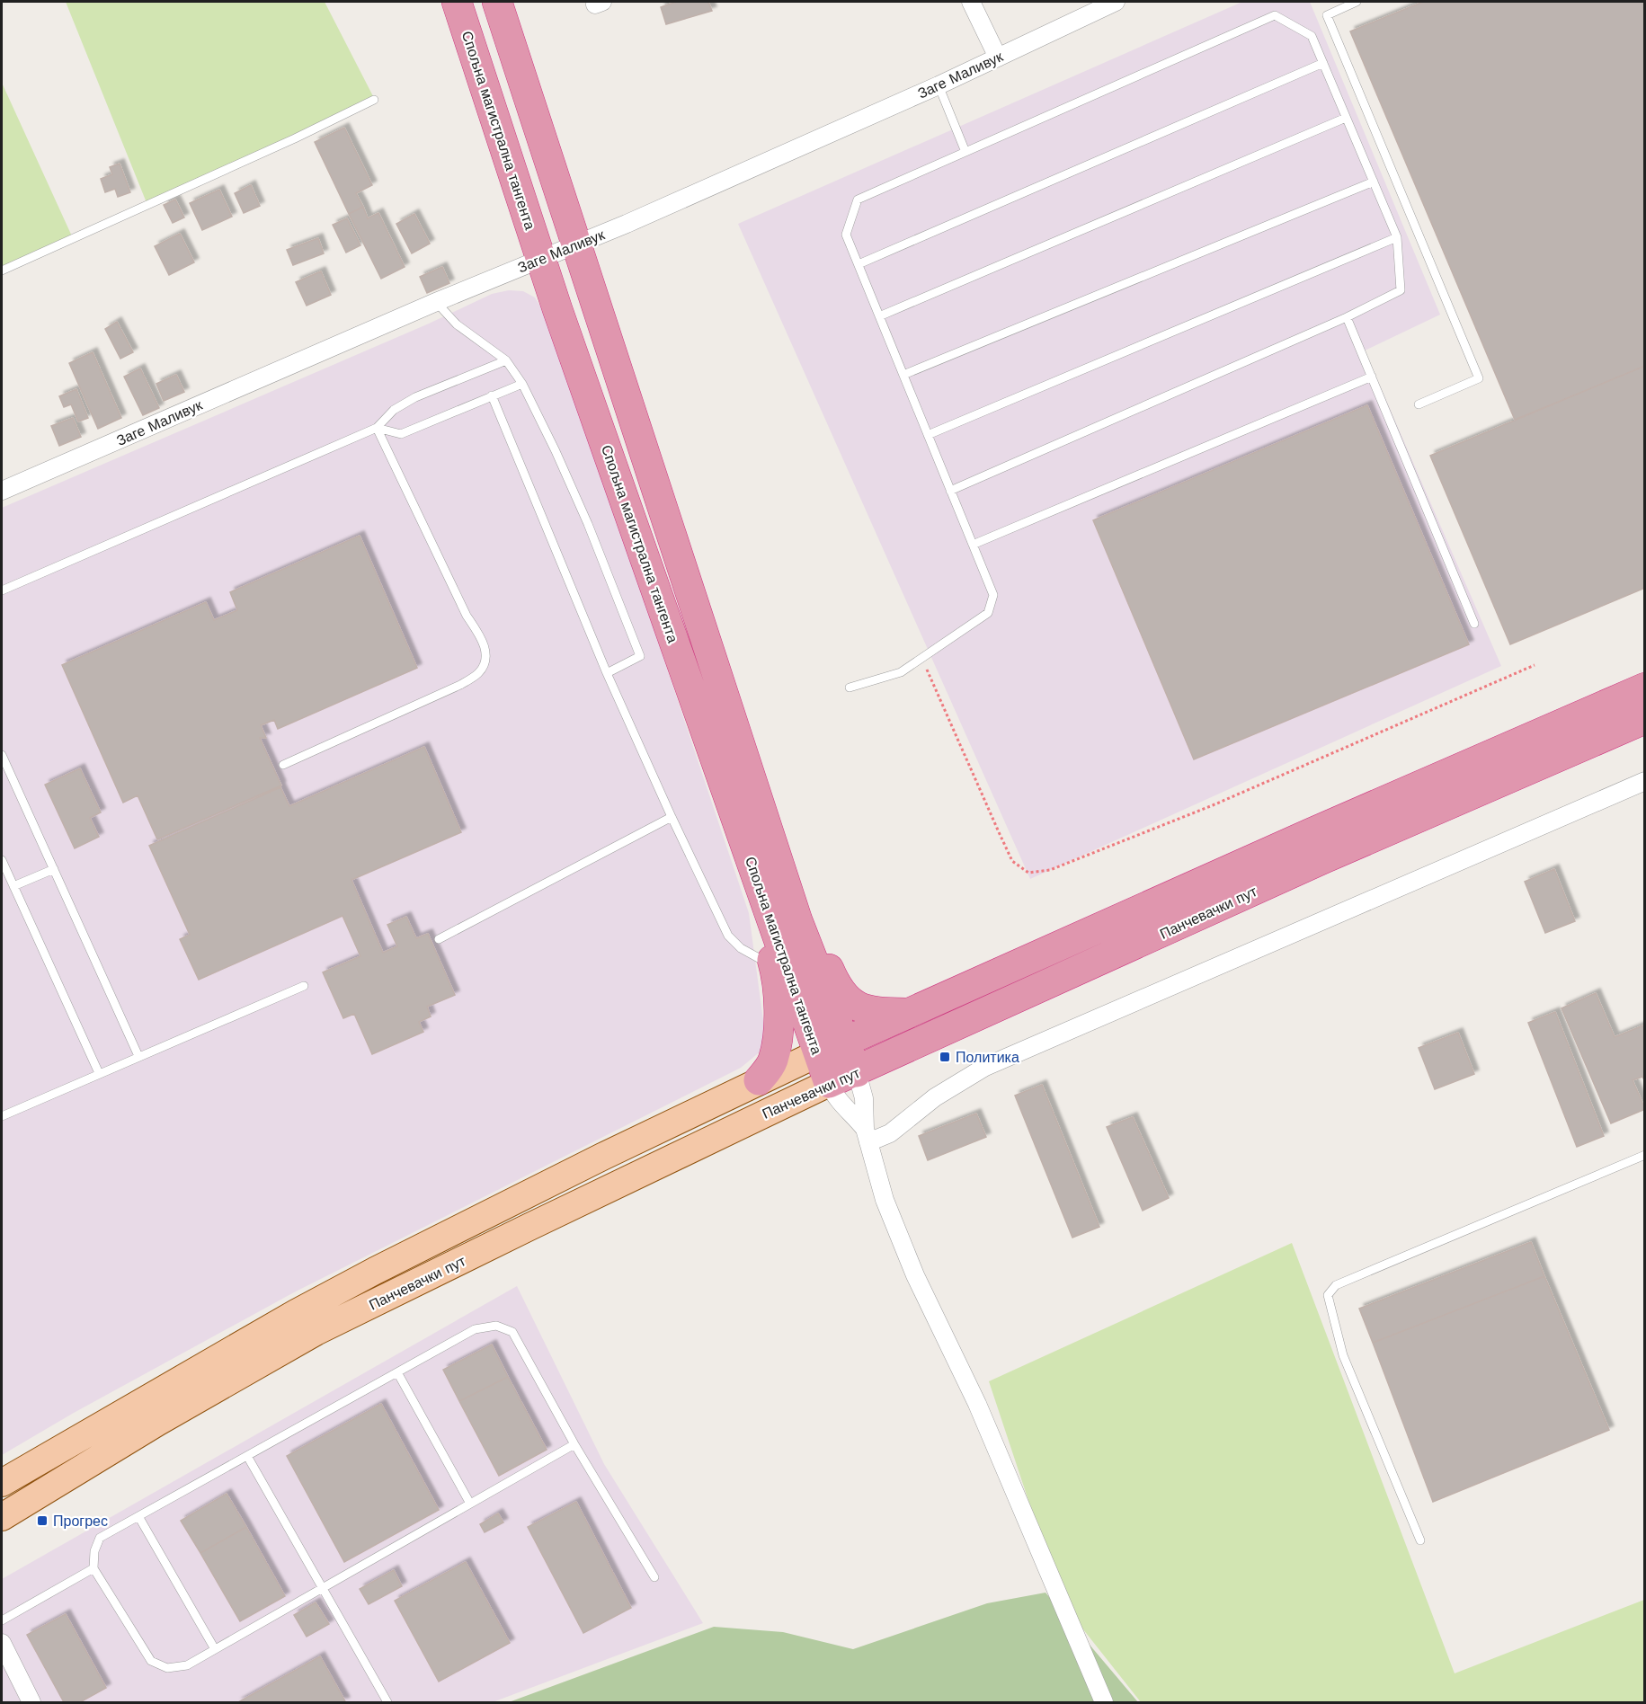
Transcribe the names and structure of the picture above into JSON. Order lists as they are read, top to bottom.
{
  "streets": {
    "highway": ["Спољна магистрална тангента", "Панчевачки пут"],
    "street": ["Заге Маливук"]
  },
  "crossings": [
    ["Заге Маливук", "Спољна магистрална тангента"],
    ["Спољна магистрална тангента", "Панчевачки пут"]
  ],
  "places": {
    "transit": ["Политика", "Прогрес"]
  }
}
